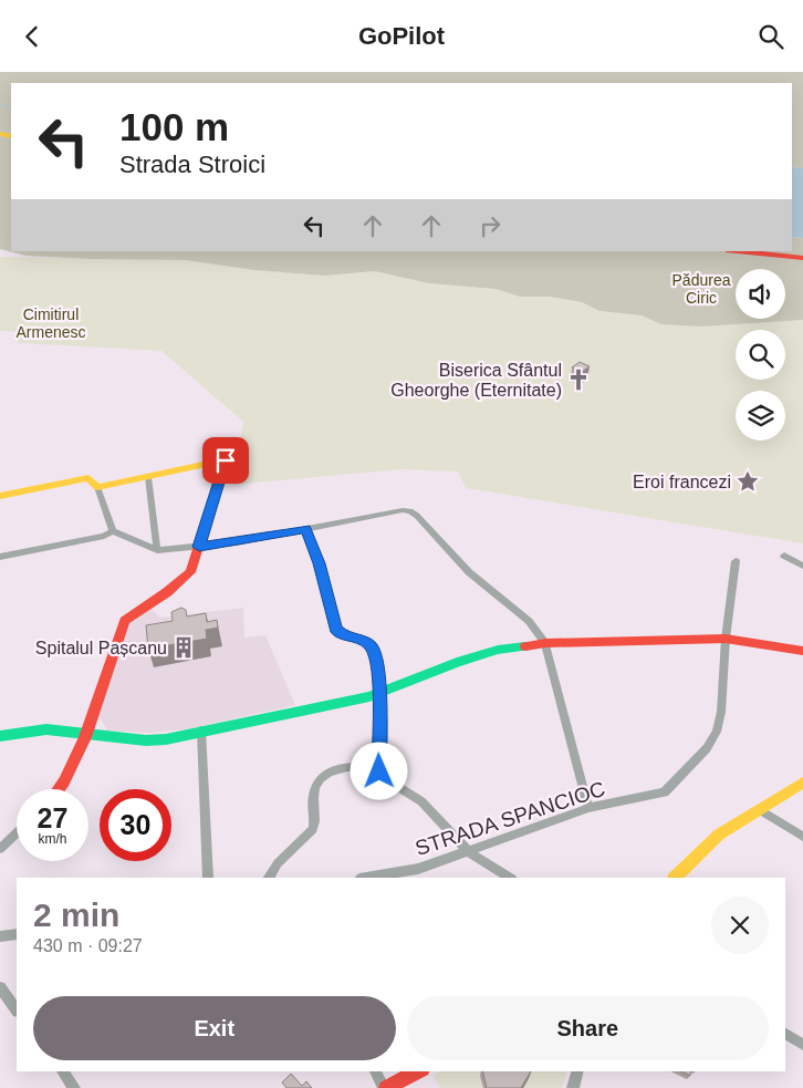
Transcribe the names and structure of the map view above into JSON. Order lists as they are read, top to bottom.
{
  "streets": {
    "street": ["STRADA SPANCIOC"]
  },
  "parks": ["Pădurea Ciric", "Cimitirul Armenesc"],
  "places": {
    "church": ["Biserica Sfântul Gheorghe (Eternitate)"],
    "place": ["Eroi francezi"],
    "building": ["Spitalul Pașcanu"]
  },
  "page": {
    "header": "GoPilot",
    "turn": ["100 m", "Strada Stroici"],
    "speed": "27 km/h",
    "limit": "30",
    "heading": ["2 min", "430 m · 09:27"],
    "buttons": ["Exit", "Share"]
  }
}
